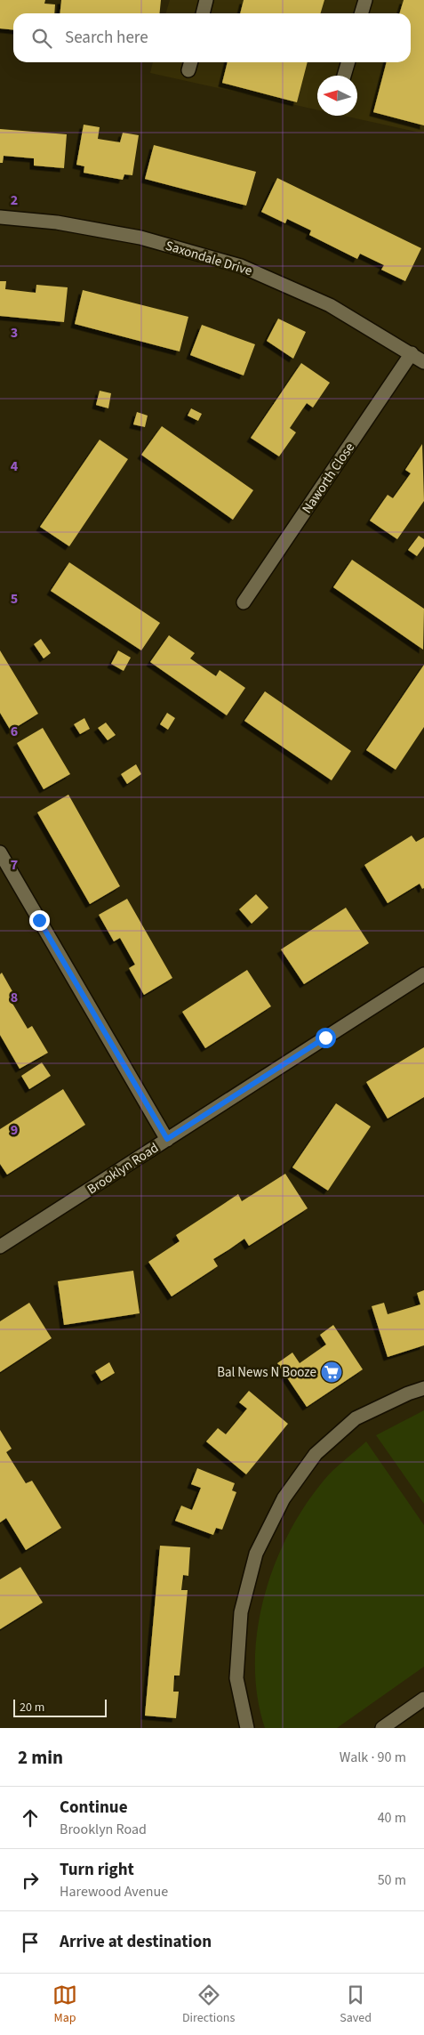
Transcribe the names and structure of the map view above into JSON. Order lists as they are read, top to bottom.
{
  "streets": {
    "street": ["Saxondale Drive", "Naworth Close", "Brooklyn Road"]
  },
  "crossings": [
    ["Saxondale Drive", "Naworth Close"]
  ],
  "places": {
    "supermarket": ["Bal News N Booze"]
  },
  "scale_bar": "20 m",
  "north": "left",
  "page": {
    "search": "Search here",
    "scale": "20 m",
    "heading": ["2 min", "Walk · 90 m"],
    "list": [
      ["Continue", "Brooklyn Road", "40 m"],
      ["Turn right", "Harewood Avenue", "50 m"],
      "Arrive at destination"
    ],
    "nav": ["Map", "Directions", "Saved"]
  },
  "grid": {
    "rows": [
      "2",
      "3",
      "4",
      "5",
      "6",
      "7",
      "8",
      "9"
    ]
  }
}
